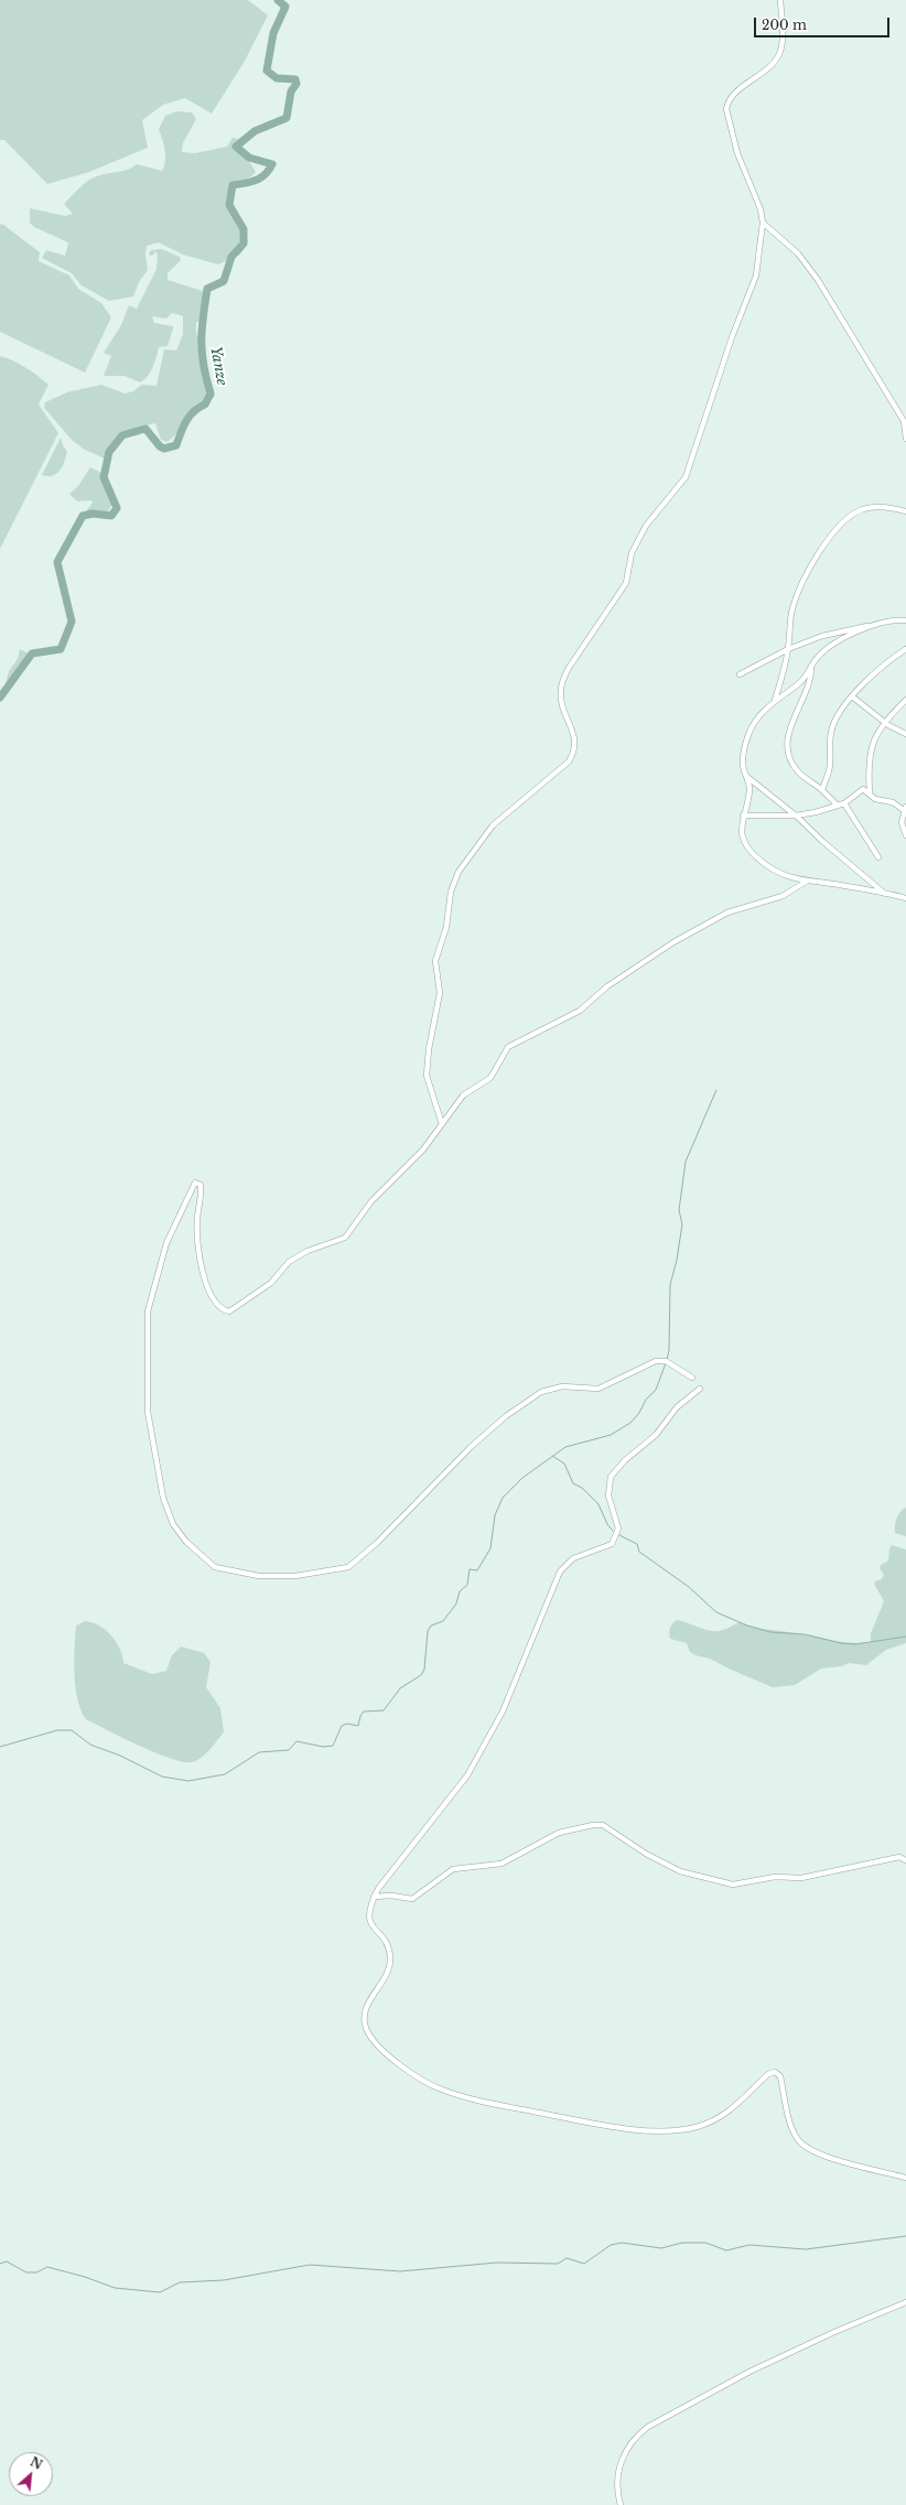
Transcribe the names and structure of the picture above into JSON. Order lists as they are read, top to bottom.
{
  "water": ["Yanze"],
  "scale_bar": "200 m",
  "north": "top right"
}
